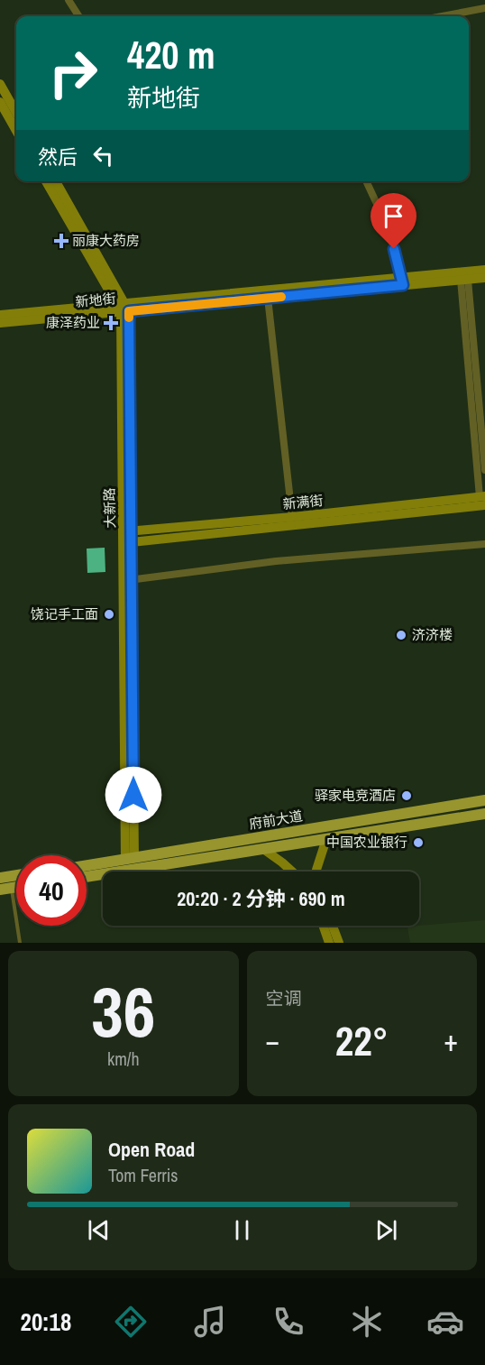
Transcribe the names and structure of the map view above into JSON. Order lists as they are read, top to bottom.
{
  "streets": {
    "main road": ["府前大道"],
    "street": ["新地街", "新满街", "大新路"]
  },
  "crossings": [
    ["新地街", "大新路"],
    ["新满街", "大新路"],
    ["大新路", "府前大道"]
  ],
  "places": {
    "health": ["丽康大药房", "康泽药业"],
    "other": [
      "饶记手工面",
      "济济楼",
      "驿家电竞酒店",
      "中国农业银行"
    ]
  },
  "page": {
    "turn": ["420 m", "新地街"],
    "then": "然后",
    "limit": "40",
    "trip": "20:20 · 2 分钟 · 690 m",
    "tile": [
      ["36", "km/h"],
      "空调"
    ],
    "heat": ["−", "22°", "+"],
    "song": ["Open Road", "Tom Ferris"],
    "tabs": "20:18"
  }
}
